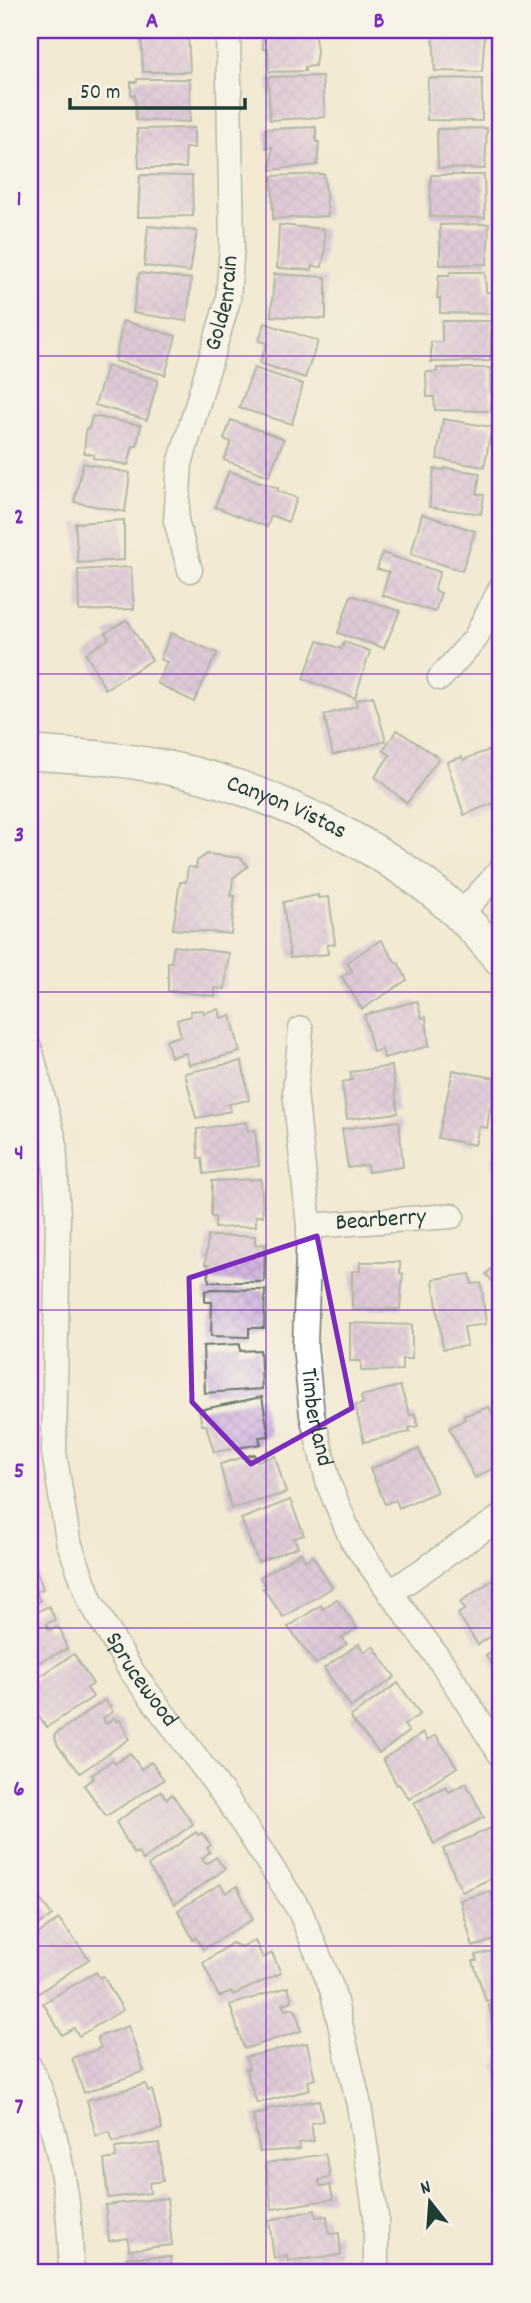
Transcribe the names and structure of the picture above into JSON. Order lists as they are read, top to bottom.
{
  "streets": {
    "street": [
      "Goldenrain",
      "Canyon Vistas",
      "Bearberry",
      "Timberland",
      "Sprucewood"
    ]
  },
  "crossings": [
    ["Bearberry", "Timberland"]
  ],
  "scale_bar": "50 m",
  "north": "top",
  "grid": {
    "columns": ["A", "B"],
    "rows": [
      "1",
      "2",
      "3",
      "4",
      "5",
      "6",
      "7"
    ]
  }
}
